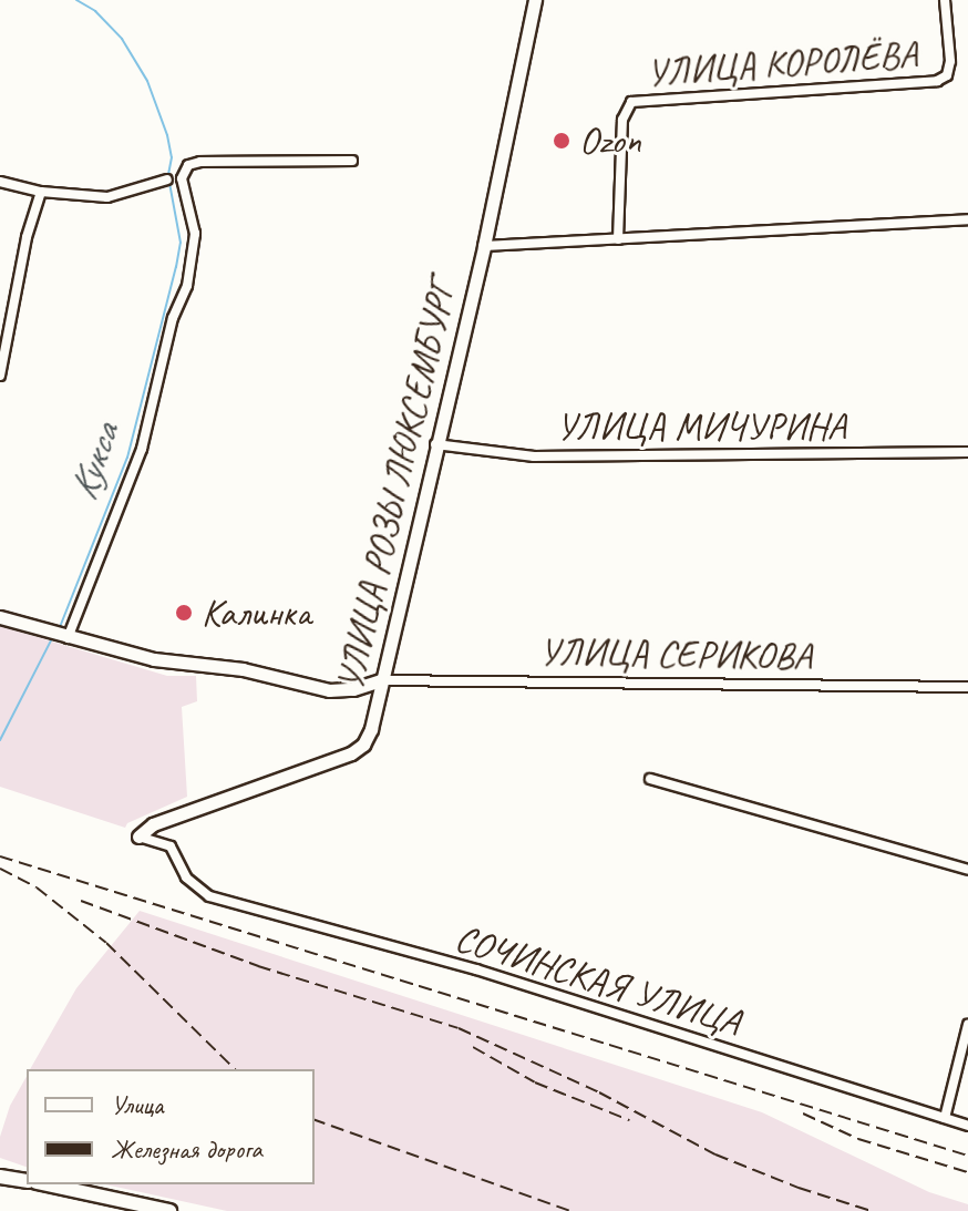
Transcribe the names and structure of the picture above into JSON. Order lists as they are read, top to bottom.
{
  "streets": {
    "street": [
      "УЛИЦА КОРОЛЁВА",
      "УЛИЦА МИЧУРИНА",
      "УЛИЦА РОЗЫ ЛЮКСЕМБУРГ",
      "УЛИЦА СЕРИКОВА",
      "СОЧИНСКАЯ УЛИЦА"
    ]
  },
  "crossings": [
    ["УЛИЦА МИЧУРИНА", "УЛИЦА РОЗЫ ЛЮКСЕМБУРГ"],
    ["УЛИЦА РОЗЫ ЛЮКСЕМБУРГ", "УЛИЦА СЕРИКОВА"],
    ["УЛИЦА РОЗЫ ЛЮКСЕМБУРГ", "СОЧИНСКАЯ УЛИЦА"]
  ],
  "water": ["Кукса"],
  "places": ["Ozon", "Калинка"],
  "legend": ["Улица", "Железная дорога"]
}
